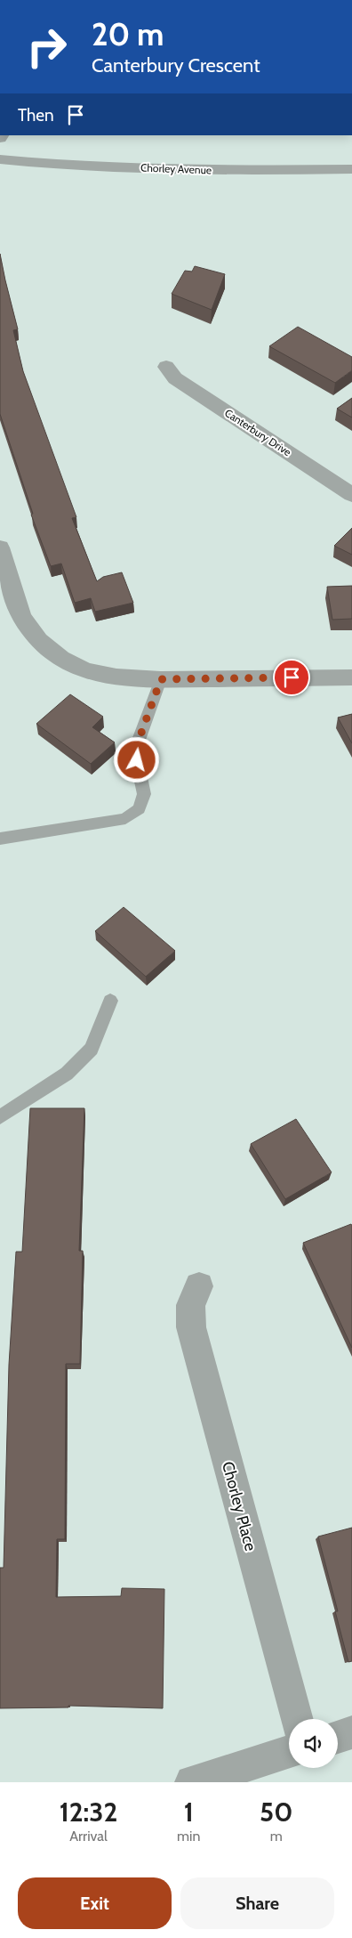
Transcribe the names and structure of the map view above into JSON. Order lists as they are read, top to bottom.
{
  "streets": {
    "street": ["Chorley Avenue", "Canterbury Drive", "Chorley Place"]
  },
  "page": {
    "turn": ["20 m", "Canterbury Crescent"],
    "then": "Then",
    "eta": [
      "12:32",
      "Arrival",
      "1",
      "min",
      "50",
      "m"
    ],
    "buttons": ["Exit", "Share"]
  }
}
